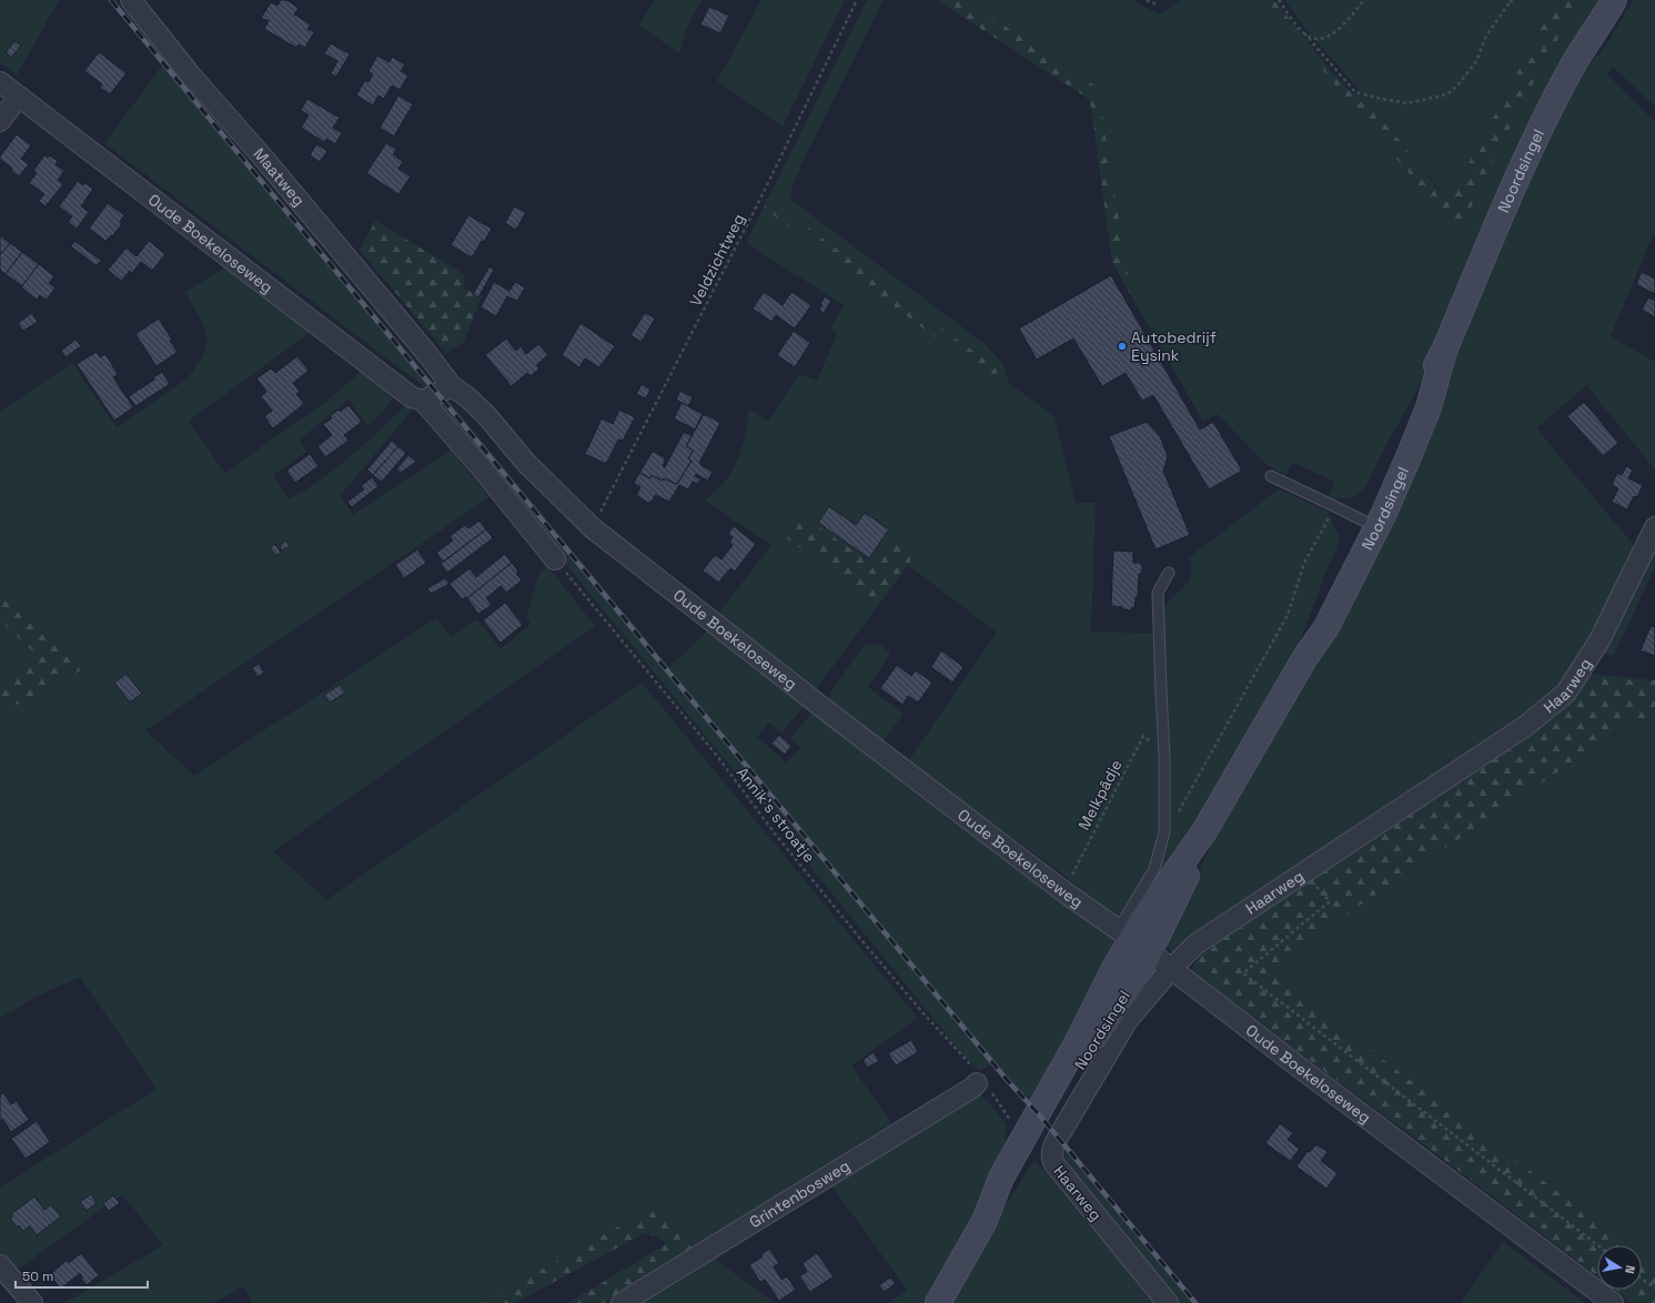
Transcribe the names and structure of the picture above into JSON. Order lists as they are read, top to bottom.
{
  "streets": {
    "main road": ["Noordsingel"],
    "street": [
      "Maatweg",
      "Oude Boekeloseweg",
      "Haarweg",
      "Grintenbosweg"
    ],
    "path": ["Veldzichtweg", "Melkpâdje", "Annik's stroatje"]
  },
  "crossings": [
    ["Noordsingel", "Oude Boekeloseweg"],
    ["Maatweg", "Oude Boekeloseweg"],
    ["Oude Boekeloseweg", "Veldzichtweg"],
    ["Oude Boekeloseweg", "Haarweg"],
    ["Oude Boekeloseweg", "Melkpâdje"],
    ["Oude Boekeloseweg", "Annik's stroatje"],
    ["Annik's stroatje", "Grintenbosweg"]
  ],
  "places": ["Autobedrijf Eysink"],
  "scale_bar": "50 m",
  "north": "right"
}
